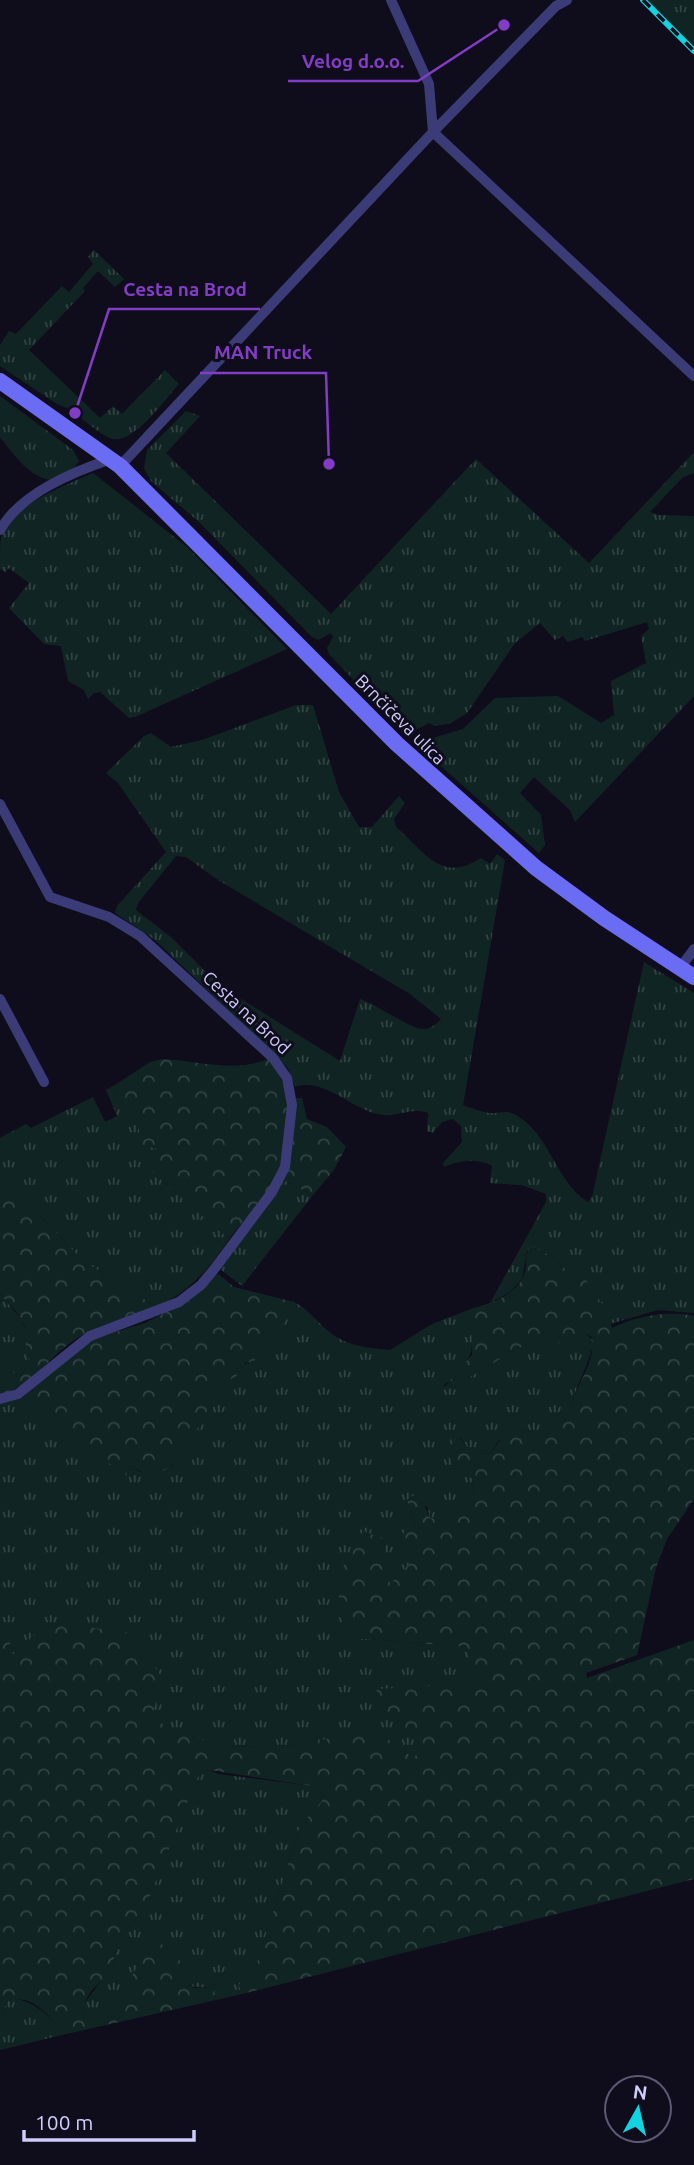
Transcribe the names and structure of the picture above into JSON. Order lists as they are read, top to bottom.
{
  "streets": {
    "street": ["Brnčičeva ulica", "Cesta na Brod"]
  },
  "places": ["Velog d.o.o.", "Cesta na Brod", "MAN Truck"],
  "scale_bar": "100 m",
  "north": "top"
}
